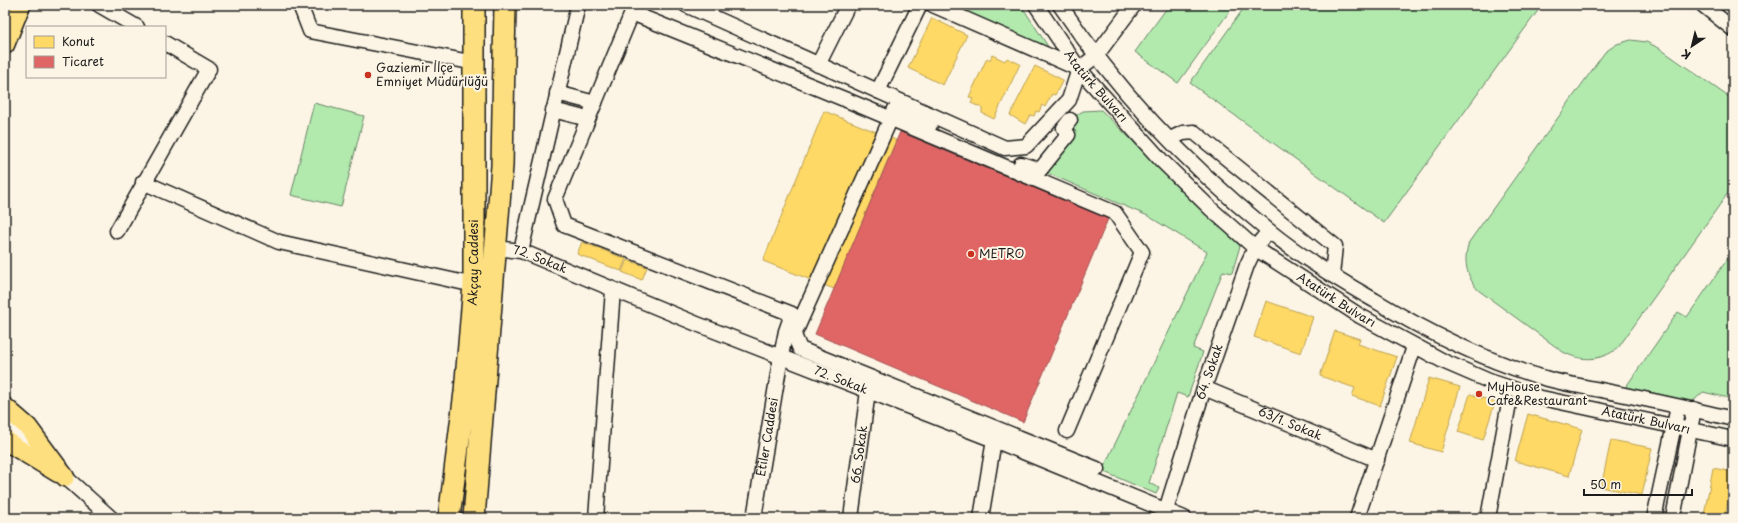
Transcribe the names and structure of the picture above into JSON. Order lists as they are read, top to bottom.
{
  "streets": {
    "highway": ["Akçay Caddesi"],
    "street": [
      "Atatürk Bulvarı",
      "72. Sokak",
      "64. Sokak",
      "63/1. Sokak",
      "Etiler Caddesi",
      "66. Sokak"
    ]
  },
  "crossings": [
    ["Atatürk Bulvarı", "64. Sokak"],
    ["72. Sokak", "Akçay Caddesi"],
    ["72. Sokak", "64. Sokak"],
    ["72. Sokak", "Etiler Caddesi"],
    ["72. Sokak", "66. Sokak"],
    ["64. Sokak", "63/1. Sokak"]
  ],
  "places": ["Gaziemir İlçe Emniyet Müdürlüğü", "METRO", "MyHouse Cafe&Restaurant"],
  "legend": ["Konut", "Ticaret"],
  "scale_bar": "50 m",
  "north": "bottom left"
}
